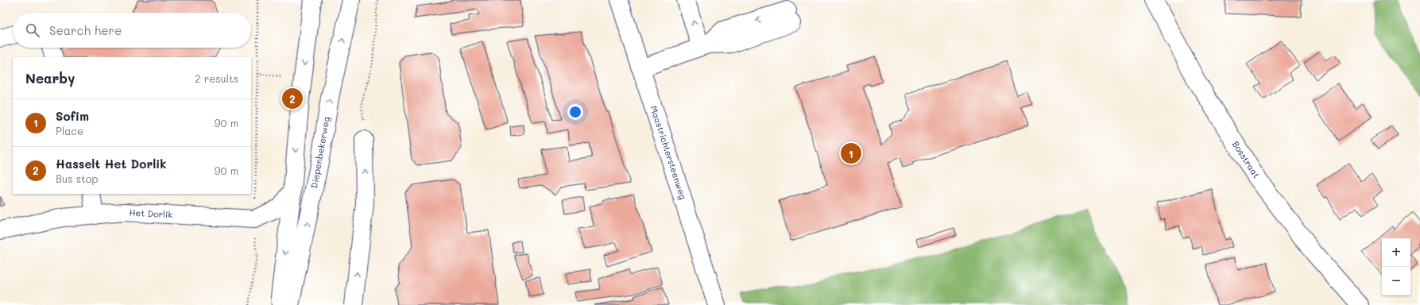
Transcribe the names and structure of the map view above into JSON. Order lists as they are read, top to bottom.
{
  "streets": {
    "street": [
      "Diepenbekerweg",
      "Maastrichtersteenweg",
      "Bosstraat",
      "Het Dorlik"
    ]
  },
  "page": {
    "search": "Search here",
    "heading": ["Nearby", "2 results"],
    "pins": ["2", "1"],
    "list": [
      {
        "mark": "1",
        "name": "Sofim",
        "note": "Place",
        "value": "90 m"
      },
      {
        "mark": "2",
        "name": "Hasselt Het Dorlik",
        "note": "Bus stop",
        "value": "90 m"
      }
    ],
    "map_buttons": ["+", "−"]
  }
}
